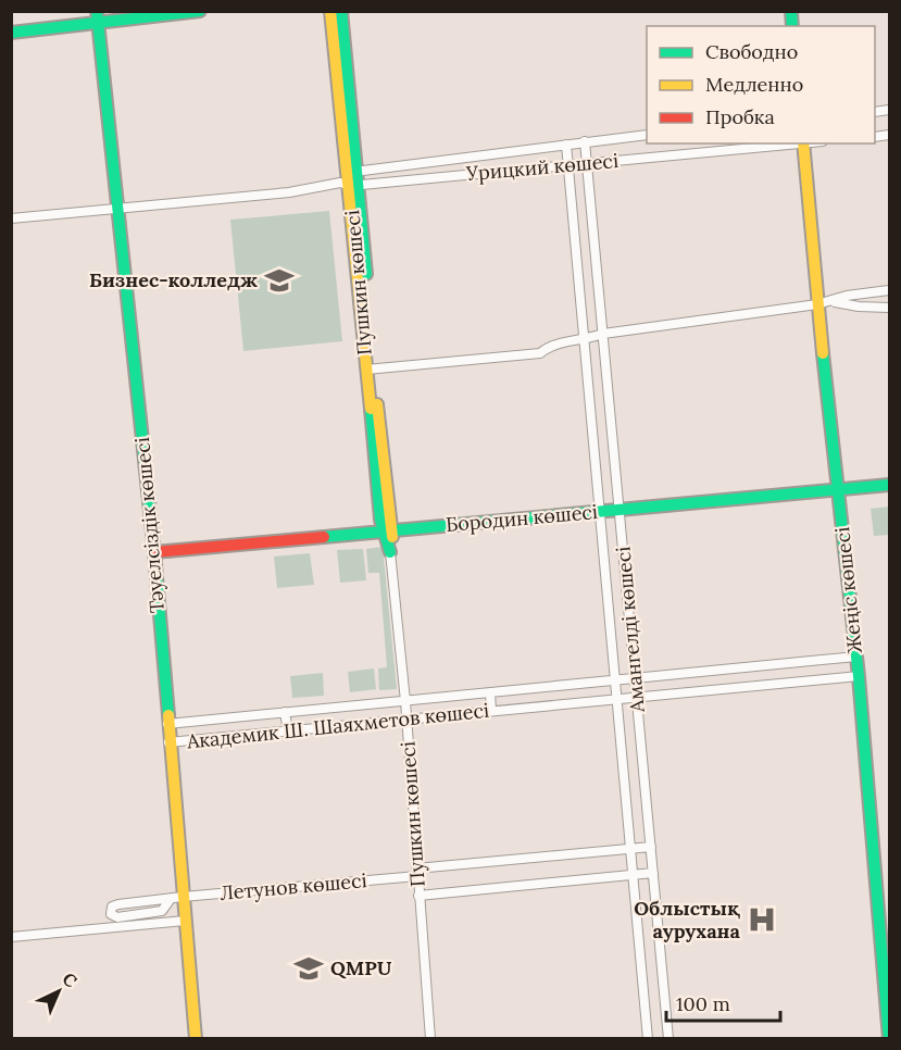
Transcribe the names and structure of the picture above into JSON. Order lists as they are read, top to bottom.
{
  "streets": {
    "street": [
      "Урицкий көшесі",
      "Пушкин көшесі",
      "Бородин көшесі",
      "Тәуелсіздік көшесі",
      "Жеңіс көшесі",
      "Амангелді көшесі",
      "Академик Ш. Шаяхметов көшесі",
      "Летунов көшесі"
    ]
  },
  "crossings": [
    ["Урицкий көшесі", "Пушкин көшесі"],
    ["Урицкий көшесі", "Тәуелсіздік көшесі"],
    ["Урицкий көшесі", "Амангелді көшесі"],
    ["Пушкин көшесі", "Бородин көшесі"],
    ["Пушкин көшесі", "Академик Ш. Шаяхметов көшесі"],
    ["Пушкин көшесі", "Летунов көшесі"],
    ["Бородин көшесі", "Тәуелсіздік көшесі"],
    ["Бородин көшесі", "Жеңіс көшесі"],
    ["Бородин көшесі", "Амангелді көшесі"],
    ["Тәуелсіздік көшесі", "Академик Ш. Шаяхметов көшесі"],
    ["Тәуелсіздік көшесі", "Летунов көшесі"],
    ["Жеңіс көшесі", "Академик Ш. Шаяхметов көшесі"],
    ["Амангелді көшесі", "Академик Ш. Шаяхметов көшесі"],
    ["Амангелді көшесі", "Летунов көшесі"]
  ],
  "places": {
    "school or university": ["Бизнес-колледж", "QMPU"],
    "hospital": ["Облыстық аурухана"]
  },
  "legend": ["Свободно", "Медленно", "Пробка"],
  "scale_bar": "100 m",
  "north": "top right"
}
